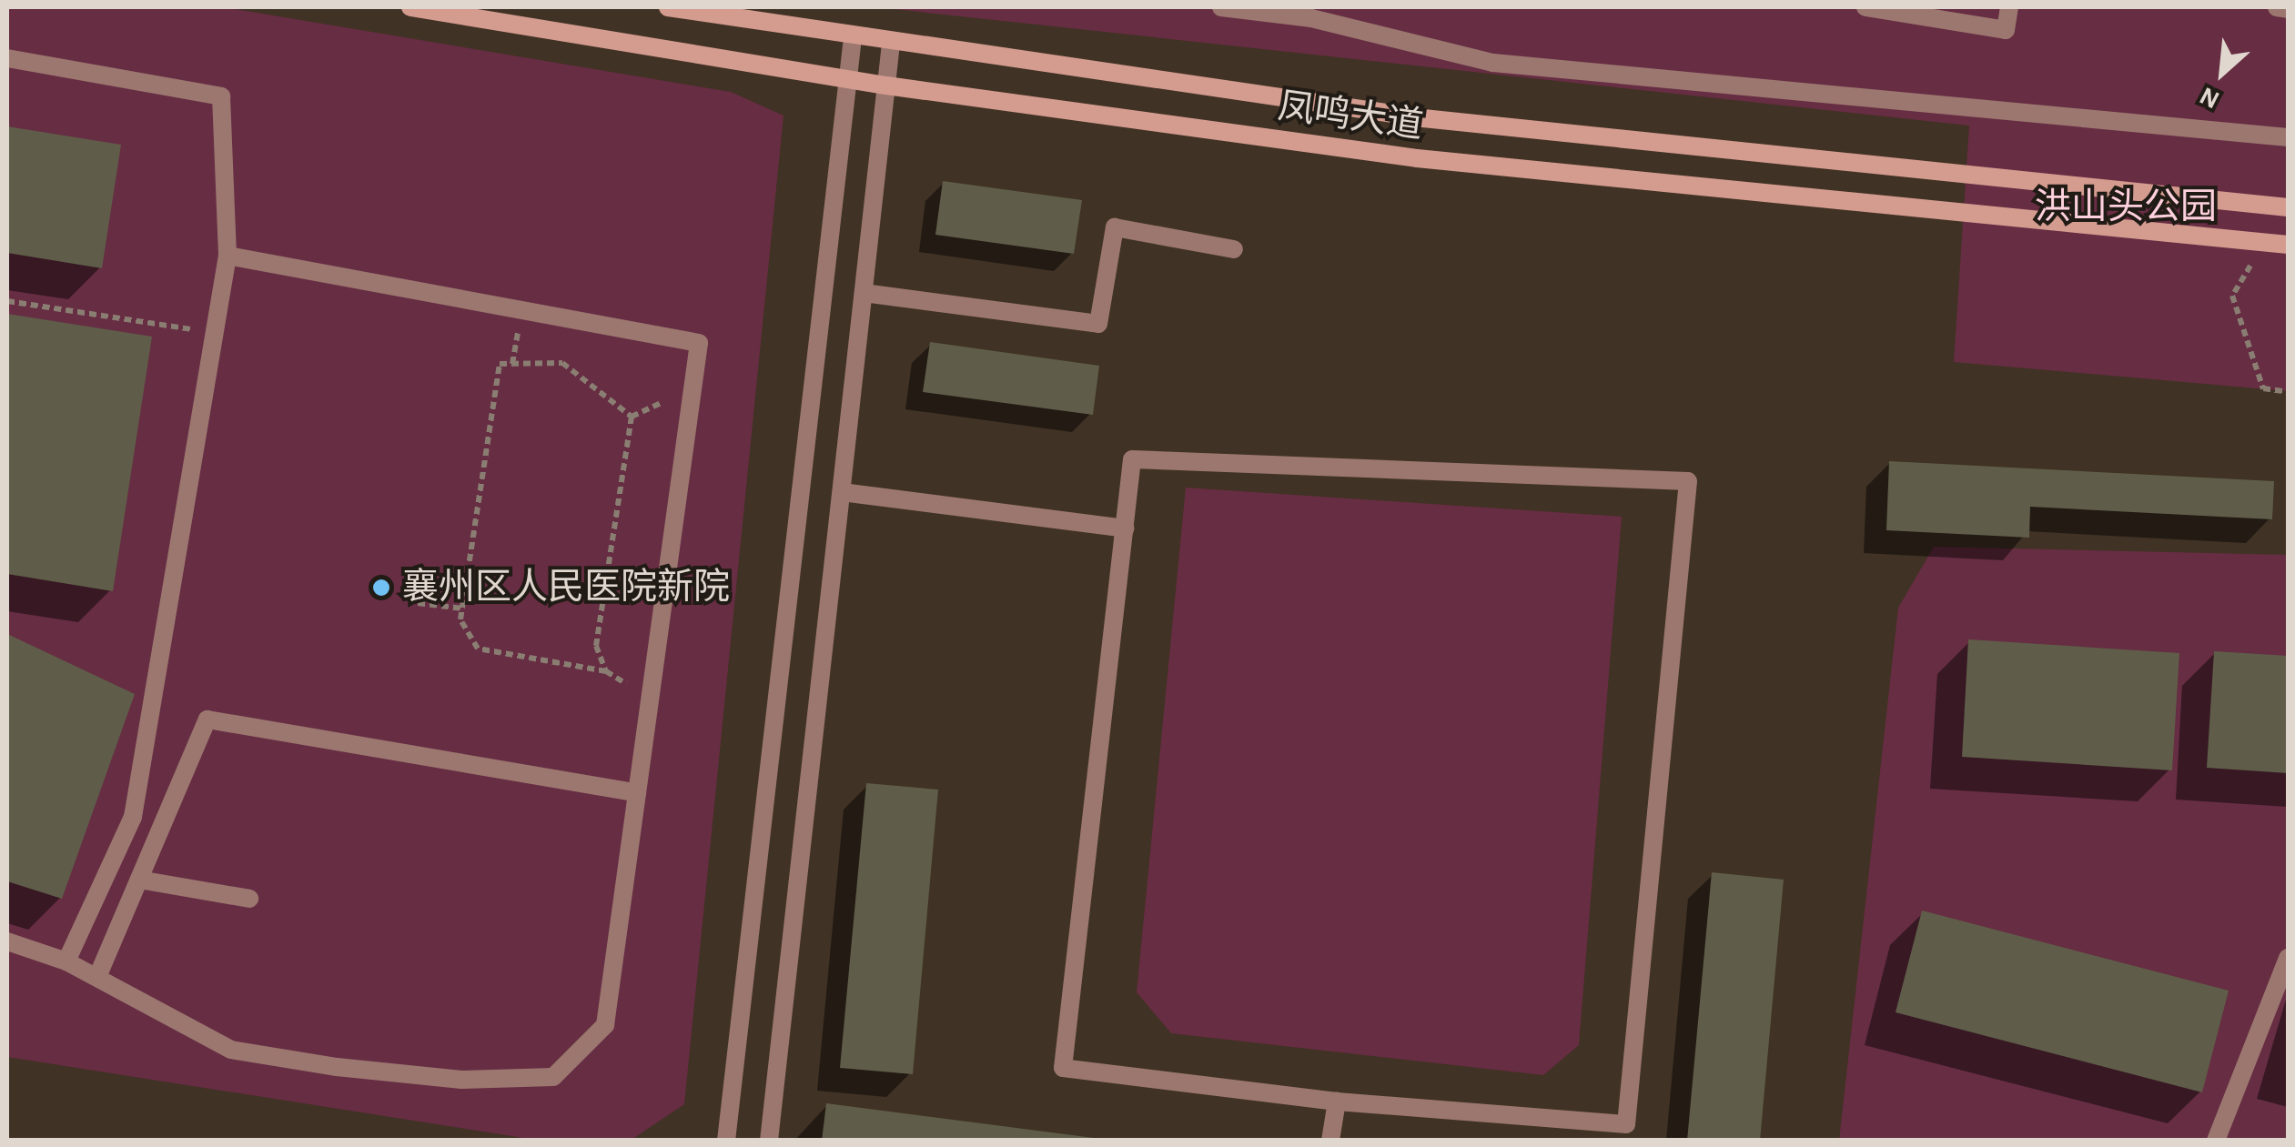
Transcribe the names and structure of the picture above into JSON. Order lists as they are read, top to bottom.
{
  "streets": {
    "main road": ["凤鸣大道"]
  },
  "parks": ["洪山头公园"],
  "places": ["襄州区人民医院新院"],
  "north": "bottom left"
}
